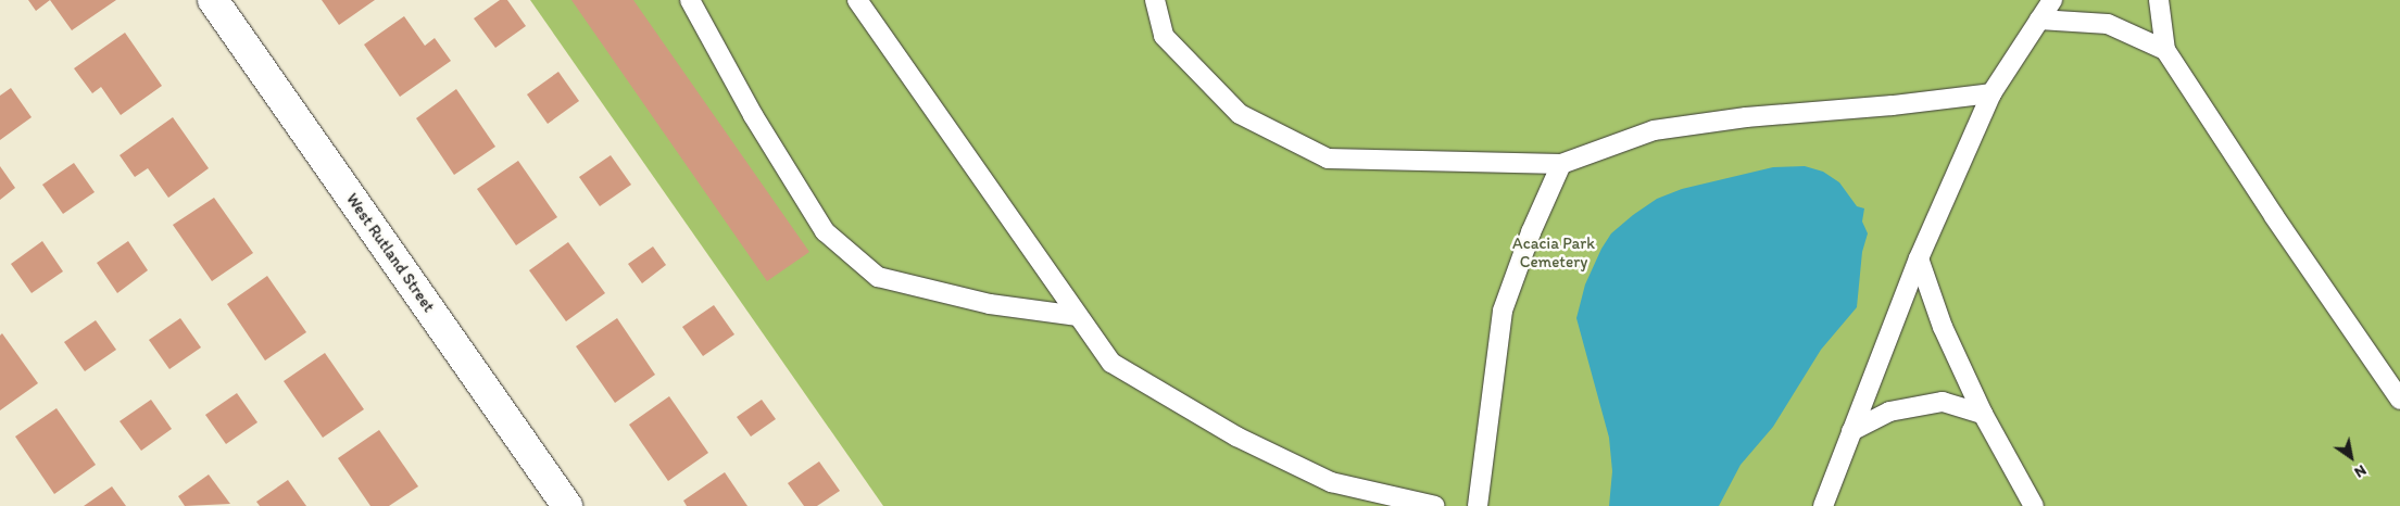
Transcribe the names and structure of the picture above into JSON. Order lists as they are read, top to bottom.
{
  "streets": {
    "street": ["West Rutland Street"]
  },
  "parks": ["Acacia Park Cemetery"],
  "north": "bottom right"
}
